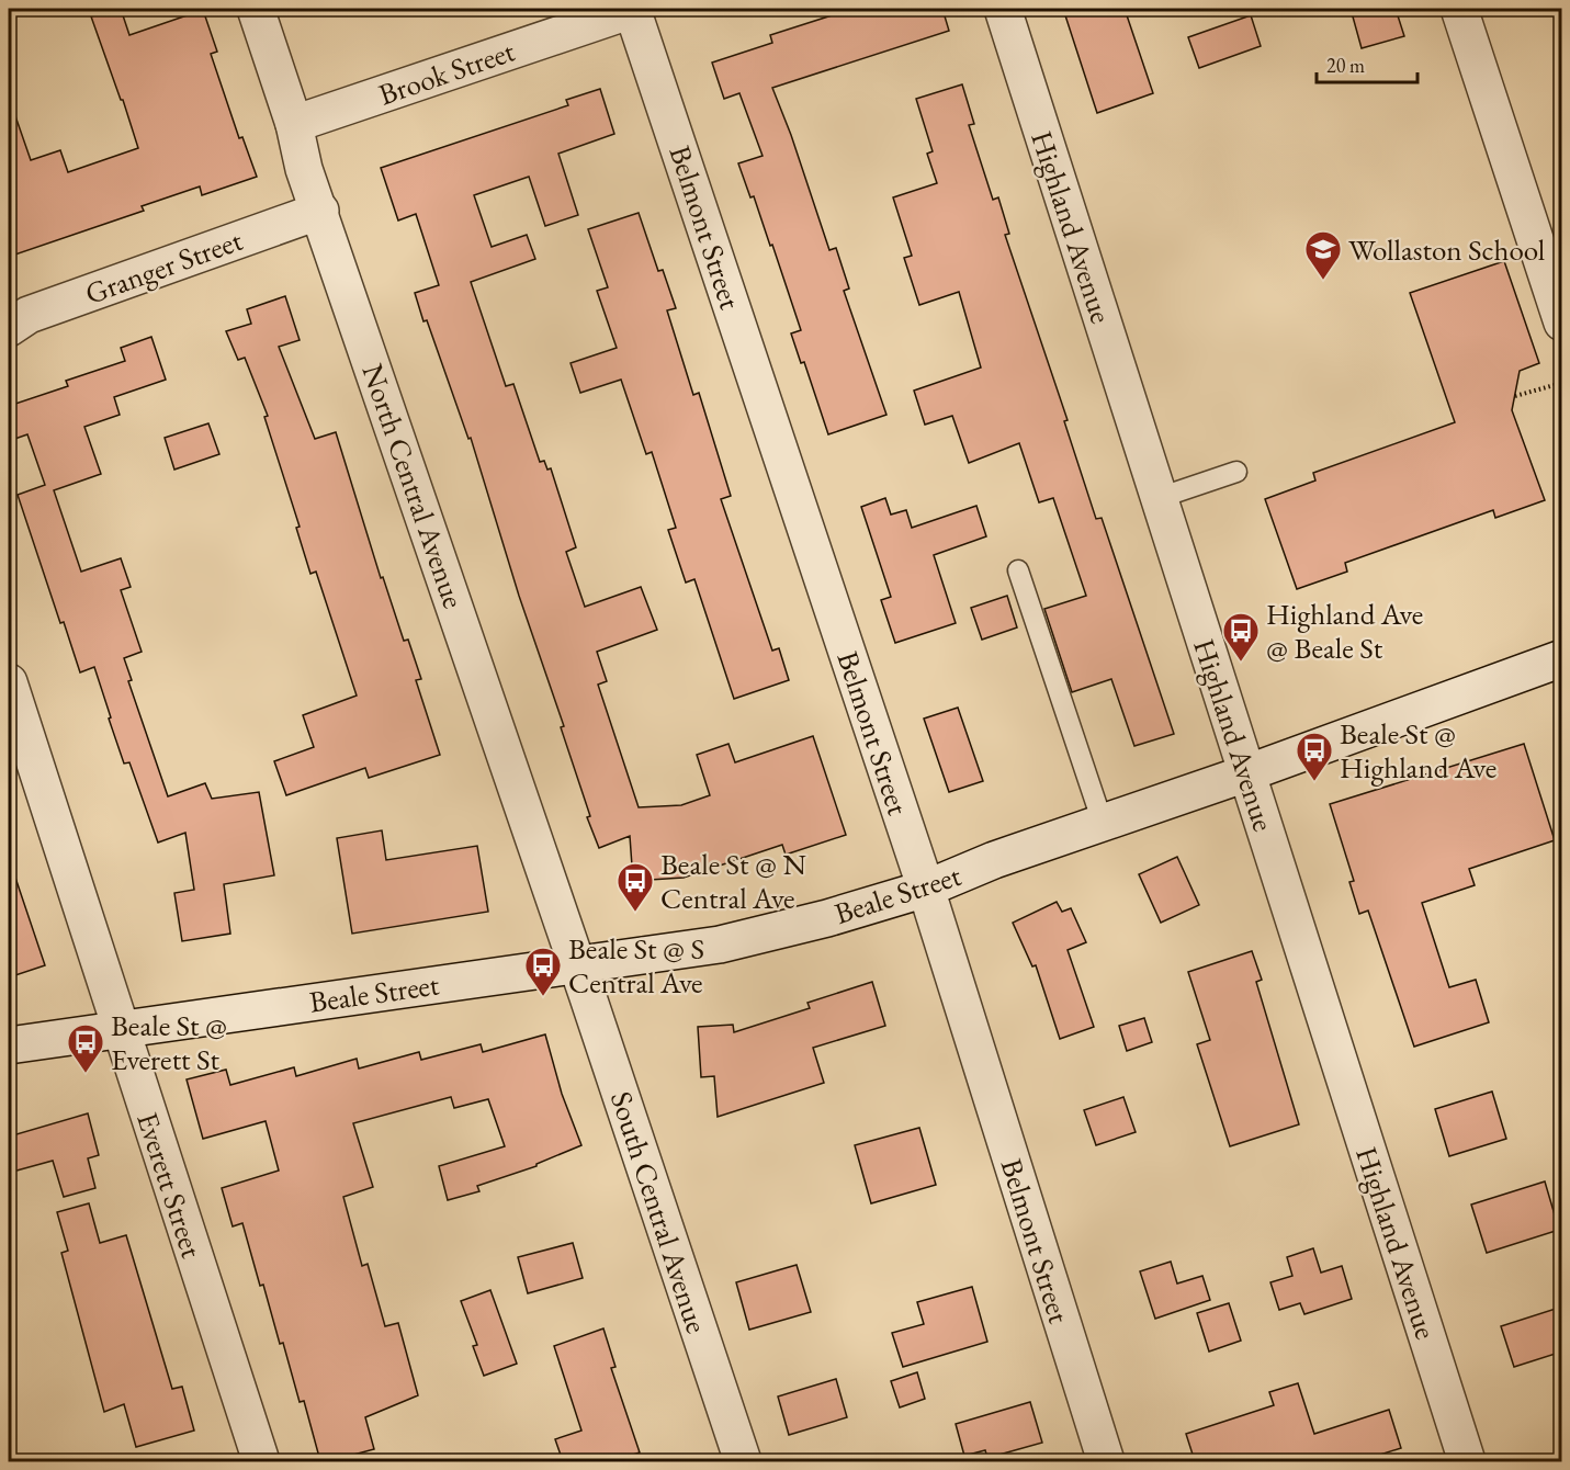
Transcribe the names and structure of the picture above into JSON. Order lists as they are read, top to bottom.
{
  "streets": {
    "street": [
      "Brook Street",
      "Belmont Street",
      "Highland Avenue",
      "Granger Street",
      "North Central Avenue",
      "Beale Street",
      "Everett Street",
      "South Central Avenue"
    ]
  },
  "crossings": [
    ["Brook Street", "Belmont Street"],
    ["Brook Street", "North Central Avenue"],
    ["Belmont Street", "Beale Street"],
    ["Highland Avenue", "Beale Street"],
    ["Granger Street", "North Central Avenue"],
    ["North Central Avenue", "Beale Street"],
    ["North Central Avenue", "South Central Avenue"],
    ["Beale Street", "Everett Street"],
    ["Beale Street", "South Central Avenue"]
  ],
  "places": {
    "school or university": ["Wollaston School"],
    "bus stop": [
      "Highland Ave @ Beale St",
      "Beale St @ Highland Ave",
      "Beale St @ N Central Ave",
      "Beale St @ S Central Ave",
      "Beale St @ Everett St"
    ]
  },
  "scale_bar": "20 m"
}
